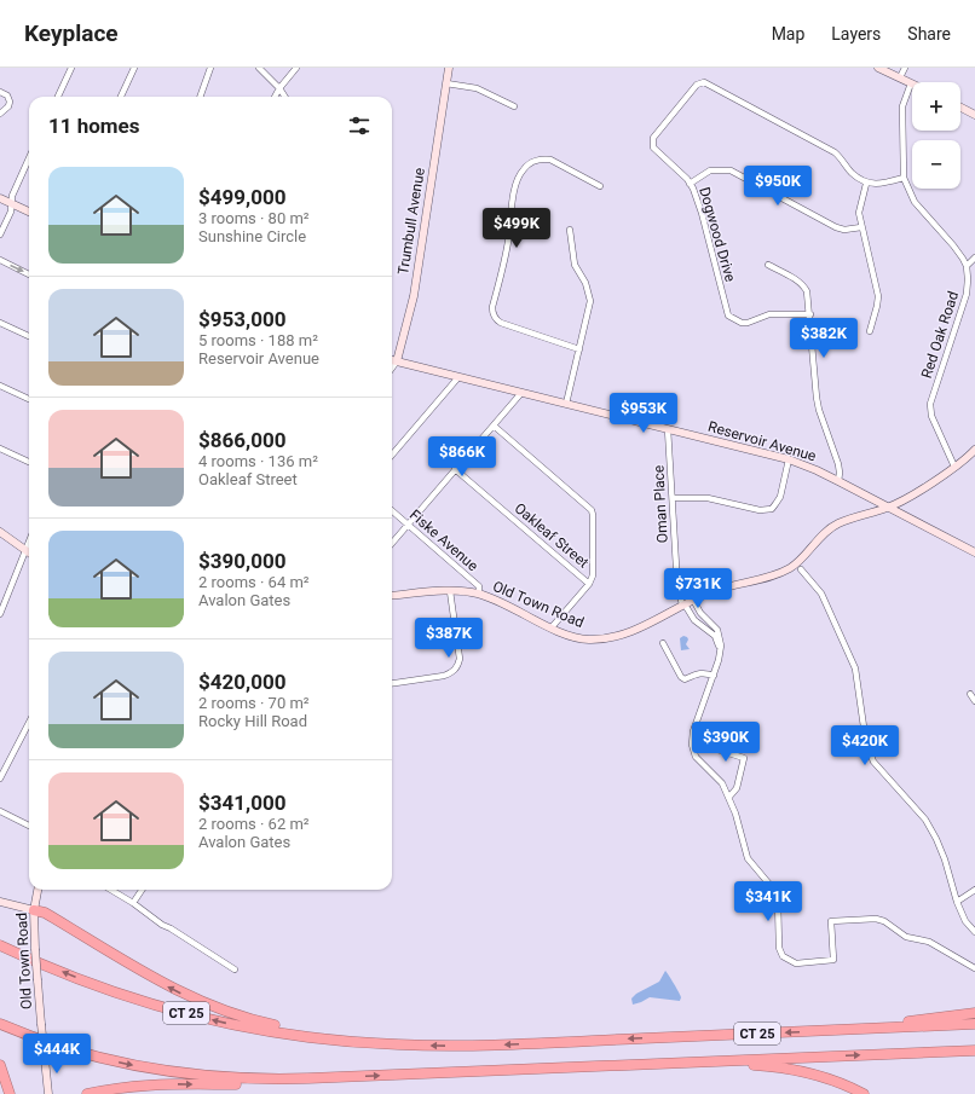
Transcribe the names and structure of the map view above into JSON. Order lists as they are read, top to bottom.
{
  "streets": {
    "highway": ["CT 25"],
    "main road": ["Trumbull Avenue", "Reservoir Avenue", "Old Town Road"],
    "street": [
      "Dogwood Drive",
      "Red Oak Road",
      "Oman Place",
      "Oakleaf Street",
      "Fiske Avenue"
    ]
  },
  "crossings": [
    ["Trumbull Avenue", "Reservoir Avenue"],
    ["Red Oak Road", "Old Town Road"],
    ["Reservoir Avenue", "Oman Place"],
    ["Reservoir Avenue", "Old Town Road"],
    ["Oman Place", "Old Town Road"],
    ["Fiske Avenue", "Old Town Road"]
  ],
  "page": {
    "header": "Keyplace",
    "nav": ["Map", "Layers", "Share"],
    "map_buttons": ["+", "−"],
    "heading": "11 homes",
    "list": [
      {
        "name": "$499,000",
        "note": "3 rooms · 80 m² · Sunshine Circle"
      },
      {
        "name": "$953,000",
        "note": "5 rooms · 188 m² · Reservoir Avenue"
      },
      {
        "name": "$866,000",
        "note": "4 rooms · 136 m² · Oakleaf Street"
      },
      {
        "name": "$390,000",
        "note": "2 rooms · 64 m² · Avalon Gates"
      },
      {
        "name": "$420,000",
        "note": "2 rooms · 70 m² · Rocky Hill Road"
      },
      {
        "name": "$341,000",
        "note": "2 rooms · 62 m² · Avalon Gates"
      }
    ],
    "price": [
      "$950K",
      "$499K",
      "$382K",
      "$953K",
      "$866K",
      "$731K",
      "$387K",
      "$390K",
      "$420K",
      "$341K",
      "$444K"
    ]
  }
}
